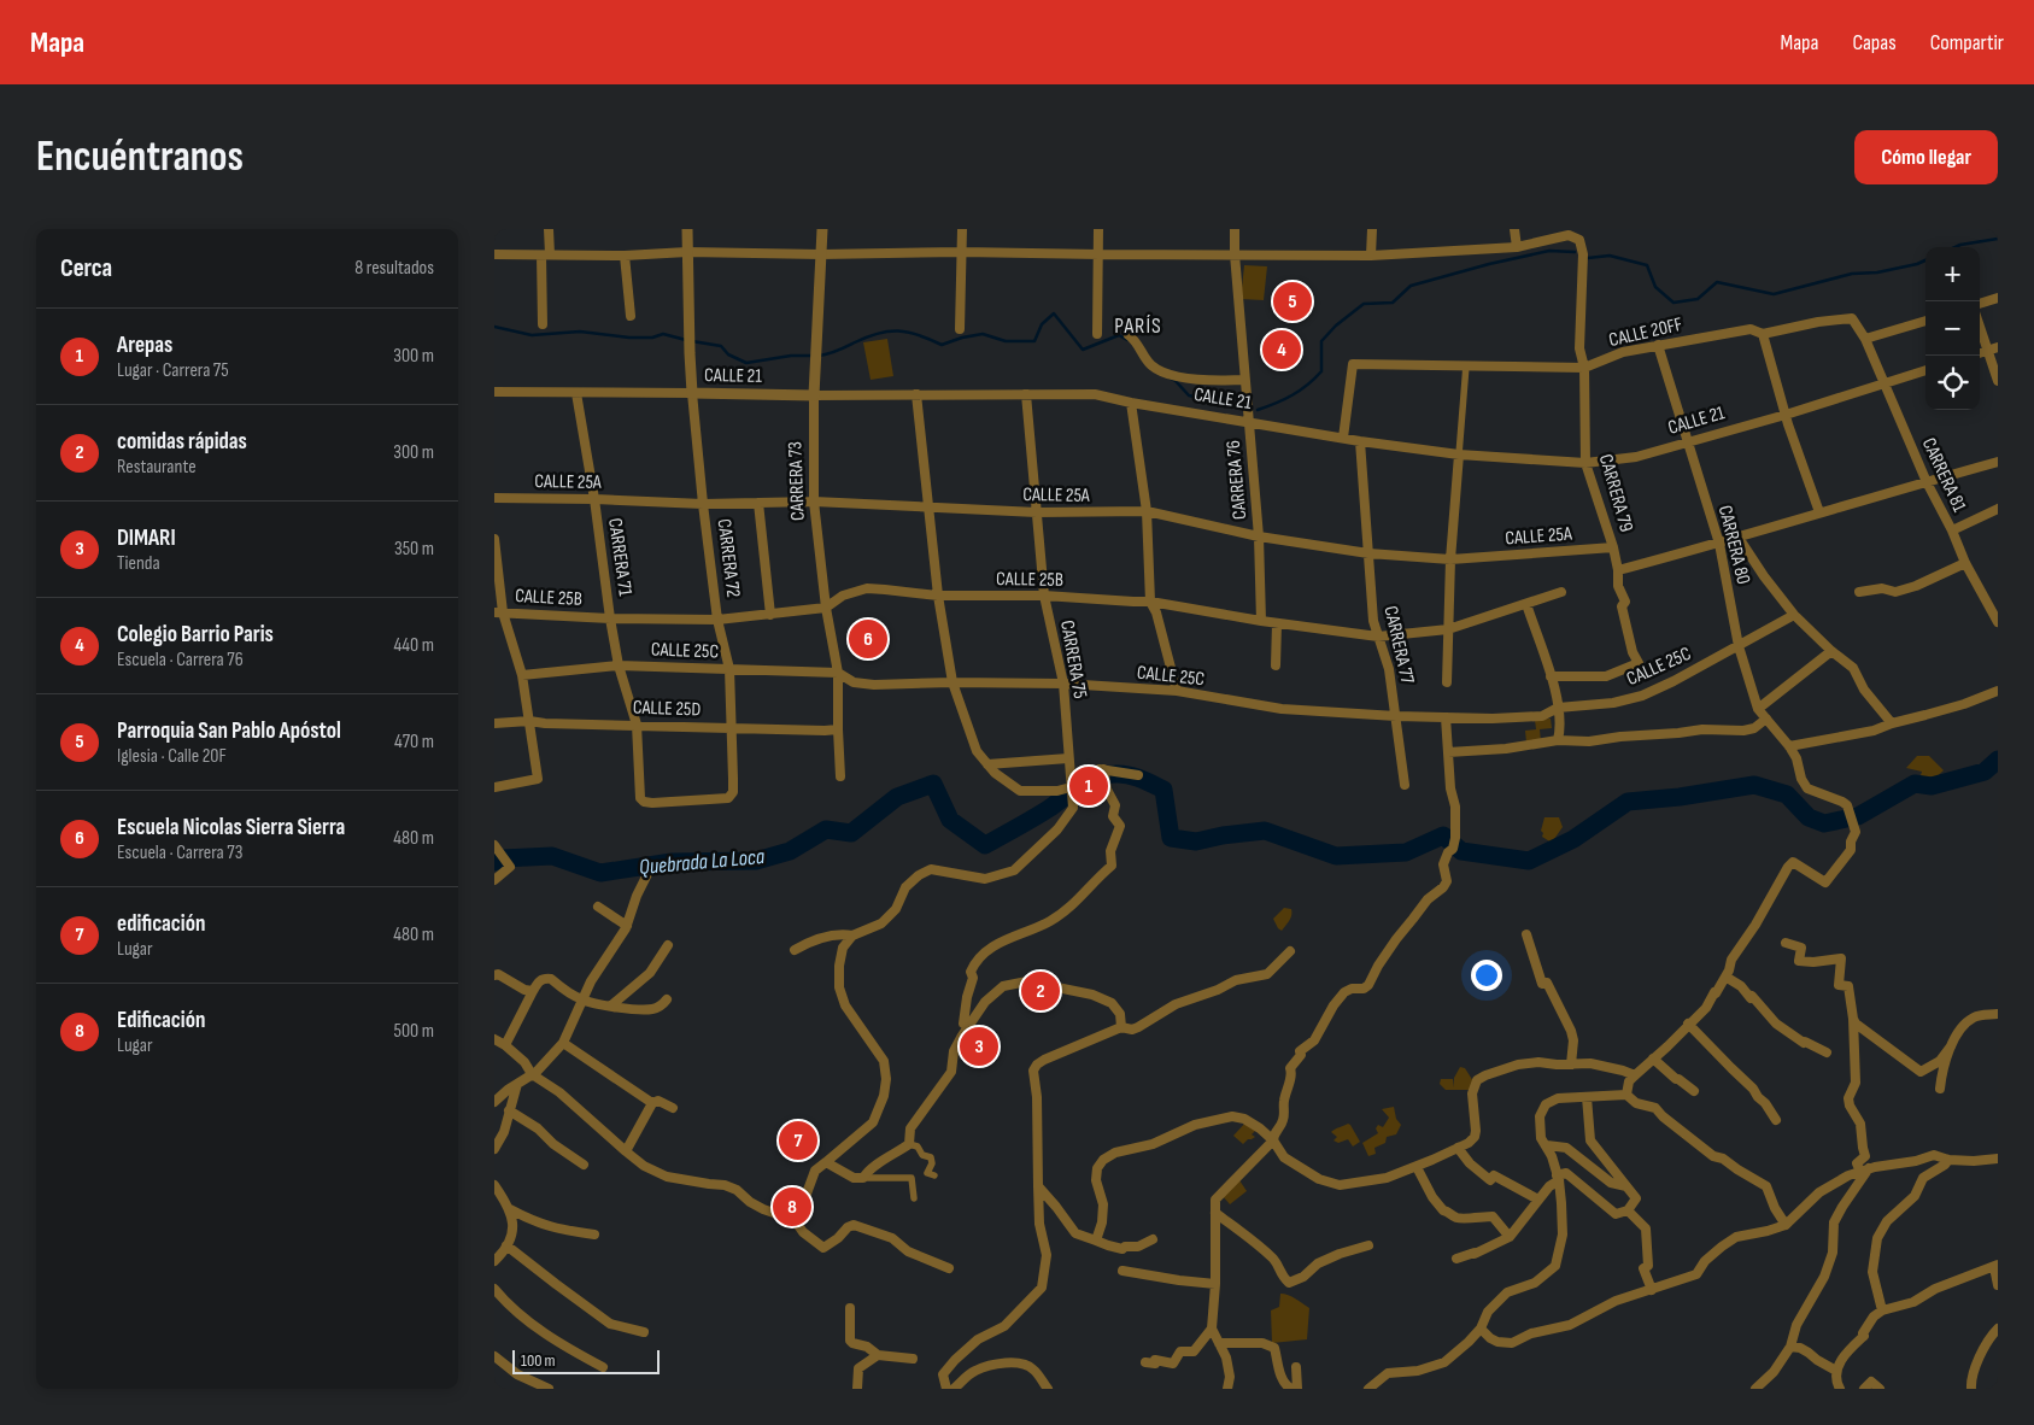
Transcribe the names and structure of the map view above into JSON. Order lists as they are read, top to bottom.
{
  "streets": {
    "street": [
      "CALLE 20FF",
      "CALLE 21",
      "CARRERA 81",
      "CARRERA 76",
      "CARRERA 73",
      "CALLE 25A",
      "CARRERA 79",
      "CARRERA 80",
      "CARRERA 71",
      "CARRERA 72",
      "CALLE 25B",
      "CARRERA 77",
      "CALLE 25C",
      "CARRERA 75",
      "CALLE 25D"
    ]
  },
  "crossings": [
    ["CALLE 20FF", "CALLE 21"],
    ["CALLE 20FF", "CARRERA 81"],
    ["CALLE 20FF", "CARRERA 79"],
    ["CALLE 20FF", "CARRERA 80"],
    ["CALLE 21", "CARRERA 81"],
    ["CALLE 21", "CARRERA 76"],
    ["CALLE 21", "CARRERA 73"],
    ["CALLE 21", "CARRERA 79"],
    ["CALLE 21", "CARRERA 80"],
    ["CALLE 21", "CARRERA 71"],
    ["CALLE 21", "CARRERA 72"],
    ["CALLE 21", "CARRERA 77"],
    ["CALLE 21", "CARRERA 75"],
    ["CARRERA 76", "CALLE 25A"],
    ["CARRERA 76", "CALLE 25B"],
    ["CARRERA 73", "CALLE 25A"],
    ["CARRERA 73", "CALLE 25B"],
    ["CARRERA 73", "CALLE 25C"],
    ["CARRERA 73", "CALLE 25D"],
    ["CALLE 25A", "CARRERA 79"],
    ["CALLE 25A", "CARRERA 71"],
    ["CALLE 25A", "CARRERA 72"],
    ["CALLE 25A", "CARRERA 77"],
    ["CALLE 25A", "CARRERA 75"],
    ["CARRERA 80", "CALLE 25C"],
    ["CARRERA 71", "CARRERA 72"],
    ["CARRERA 71", "CALLE 25B"],
    ["CARRERA 71", "CALLE 25C"],
    ["CARRERA 71", "CALLE 25D"],
    ["CARRERA 72", "CALLE 25B"],
    ["CARRERA 72", "CALLE 25C"],
    ["CARRERA 72", "CALLE 25D"],
    ["CALLE 25B", "CARRERA 77"],
    ["CALLE 25B", "CARRERA 75"],
    ["CARRERA 77", "CALLE 25C"],
    ["CALLE 25C", "CARRERA 75"]
  ],
  "districts": ["PARÍS"],
  "water": ["Quebrada La Loca"],
  "scale_bar": "100 m",
  "page": {
    "header": "Mapa",
    "nav": ["Mapa", "Capas", "Compartir"],
    "buttons": "Cómo llegar",
    "title": "Encuéntranos",
    "heading": ["Cerca", "8 resultados"],
    "map_buttons": ["+", "−"],
    "pins": [
      "5",
      "4",
      "6",
      "1",
      "2",
      "3",
      "7",
      "8"
    ],
    "list": [
      {
        "mark": "1",
        "name": "Arepas",
        "note": "Lugar · Carrera 75",
        "value": "300 m"
      },
      {
        "mark": "2",
        "name": "comidas rápidas",
        "note": "Restaurante",
        "value": "300 m"
      },
      {
        "mark": "3",
        "name": "DIMARI",
        "note": "Tienda",
        "value": "350 m"
      },
      {
        "mark": "4",
        "name": "Colegio Barrio Paris",
        "note": "Escuela · Carrera 76",
        "value": "440 m"
      },
      {
        "mark": "5",
        "name": "Parroquia San Pablo Apóstol",
        "note": "Iglesia · Calle 20F",
        "value": "470 m"
      },
      {
        "mark": "6",
        "name": "Escuela Nicolas Sierra Sierra",
        "note": "Escuela · Carrera 73",
        "value": "480 m"
      },
      {
        "mark": "7",
        "name": "edificación",
        "note": "Lugar",
        "value": "480 m"
      },
      {
        "mark": "8",
        "name": "Edificación",
        "note": "Lugar",
        "value": "500 m"
      }
    ],
    "scale": "100 m"
  }
}
